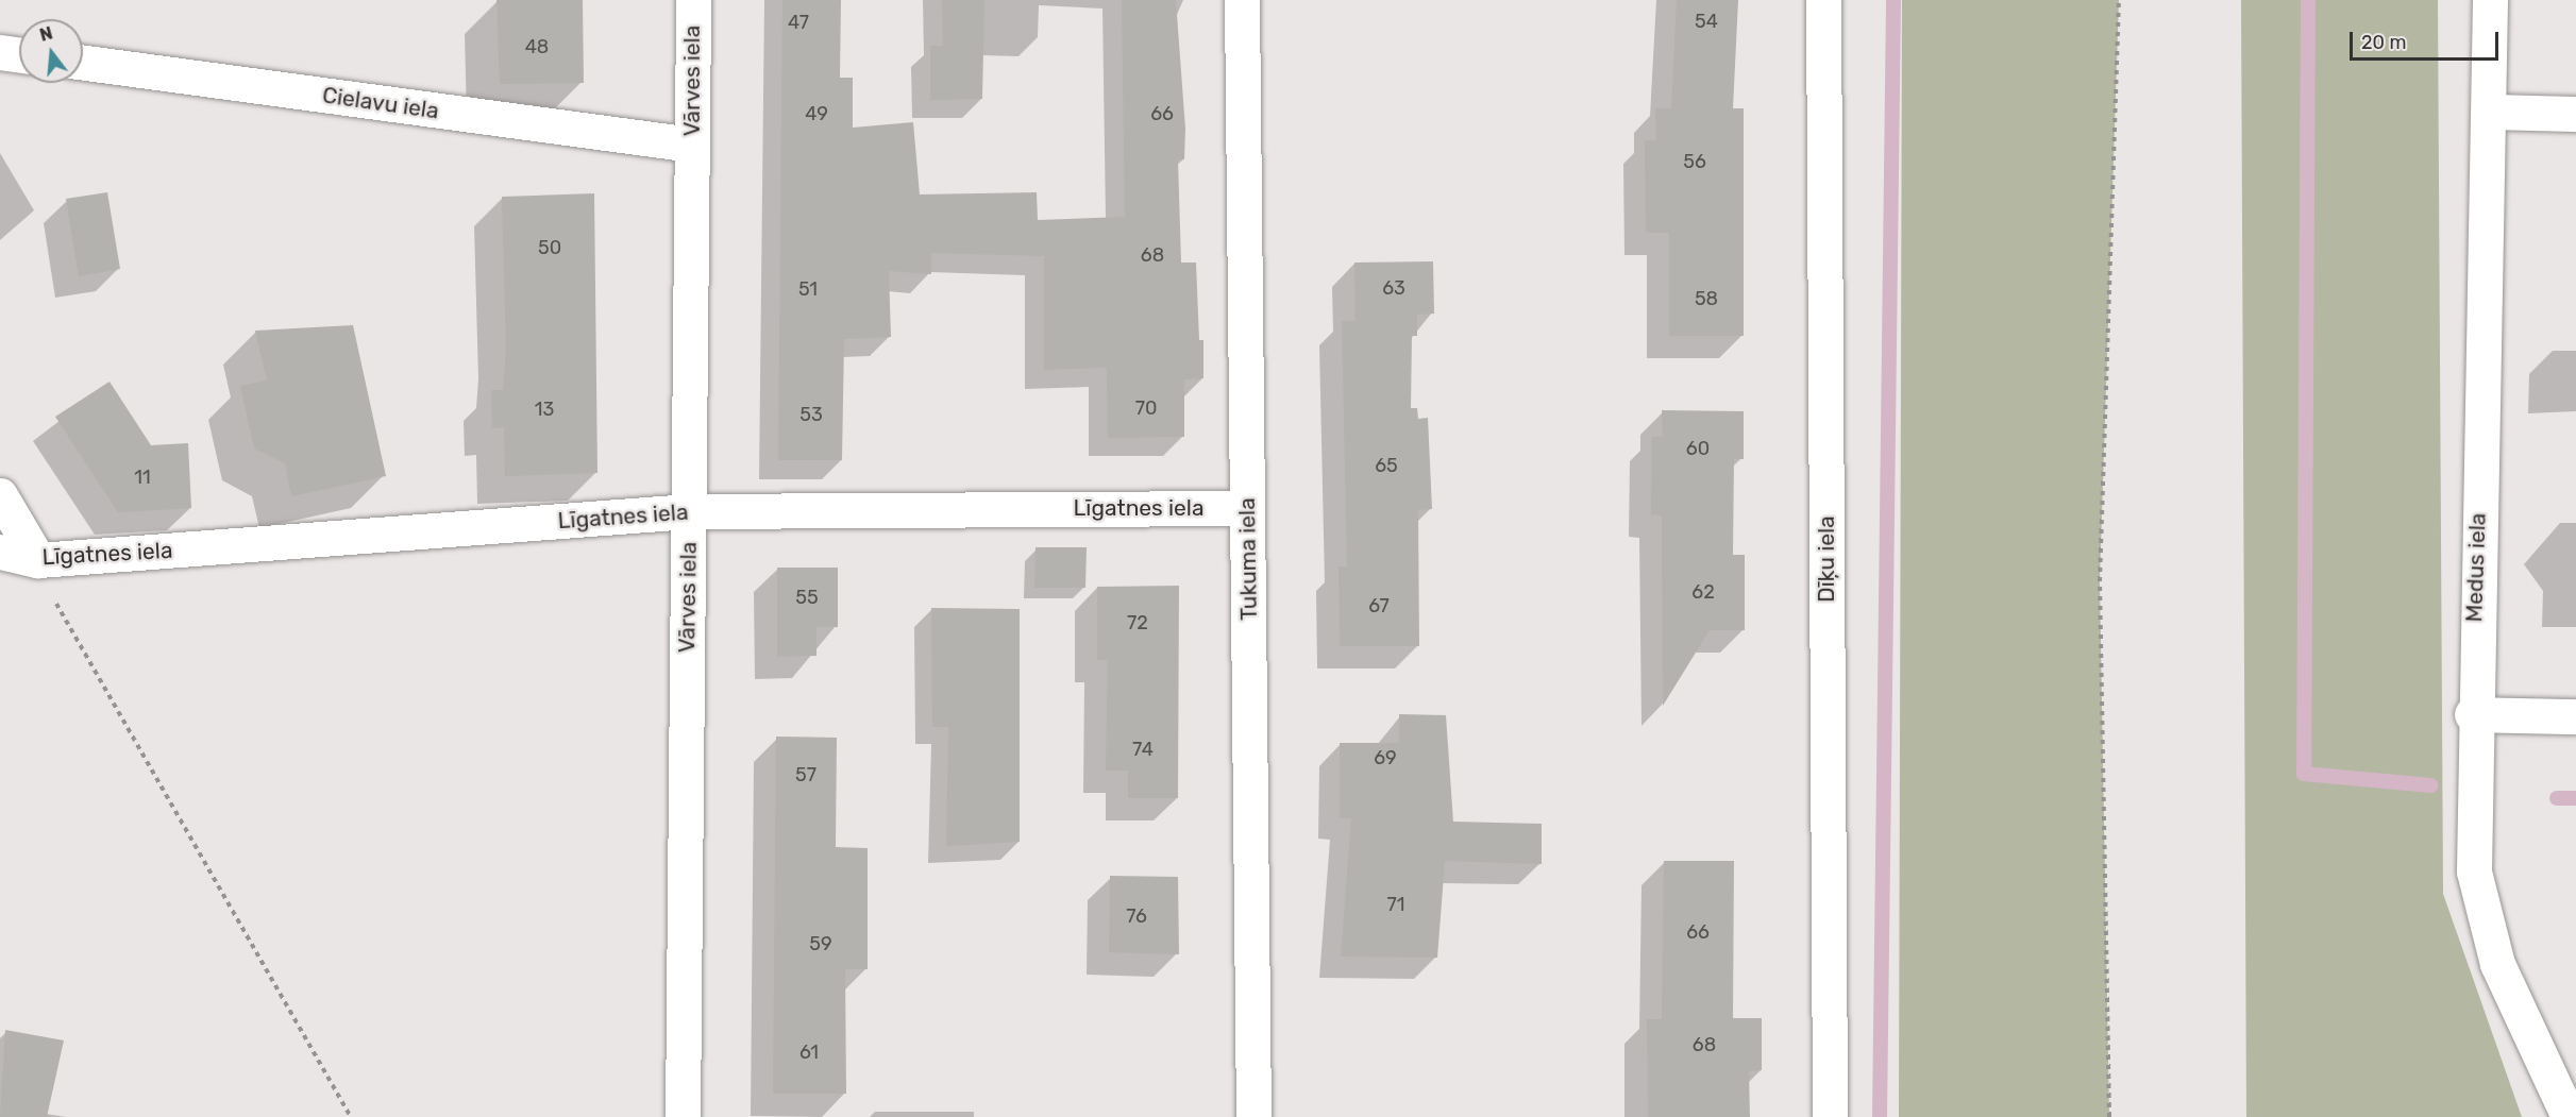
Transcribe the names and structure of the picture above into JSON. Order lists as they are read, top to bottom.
{
  "streets": {
    "street": [
      "Vārves iela",
      "Cielavu iela",
      "Līgatnes iela",
      "Tukuma iela",
      "Dīķu iela",
      "Medus iela"
    ]
  },
  "crossings": [
    ["Vārves iela", "Cielavu iela"],
    ["Vārves iela", "Līgatnes iela"],
    ["Līgatnes iela", "Tukuma iela"]
  ],
  "house_numbers": [
    "54",
    "47",
    "48",
    "49",
    "66",
    "56",
    "50",
    "68",
    "63",
    "51",
    "58",
    "70",
    "13",
    "53",
    "60",
    "65",
    "11",
    "62",
    "55",
    "67",
    "72",
    "74",
    "69",
    "57",
    "71",
    "76",
    "66",
    "59",
    "68",
    "61"
  ],
  "scale_bar": "20 m",
  "north": "top"
}
